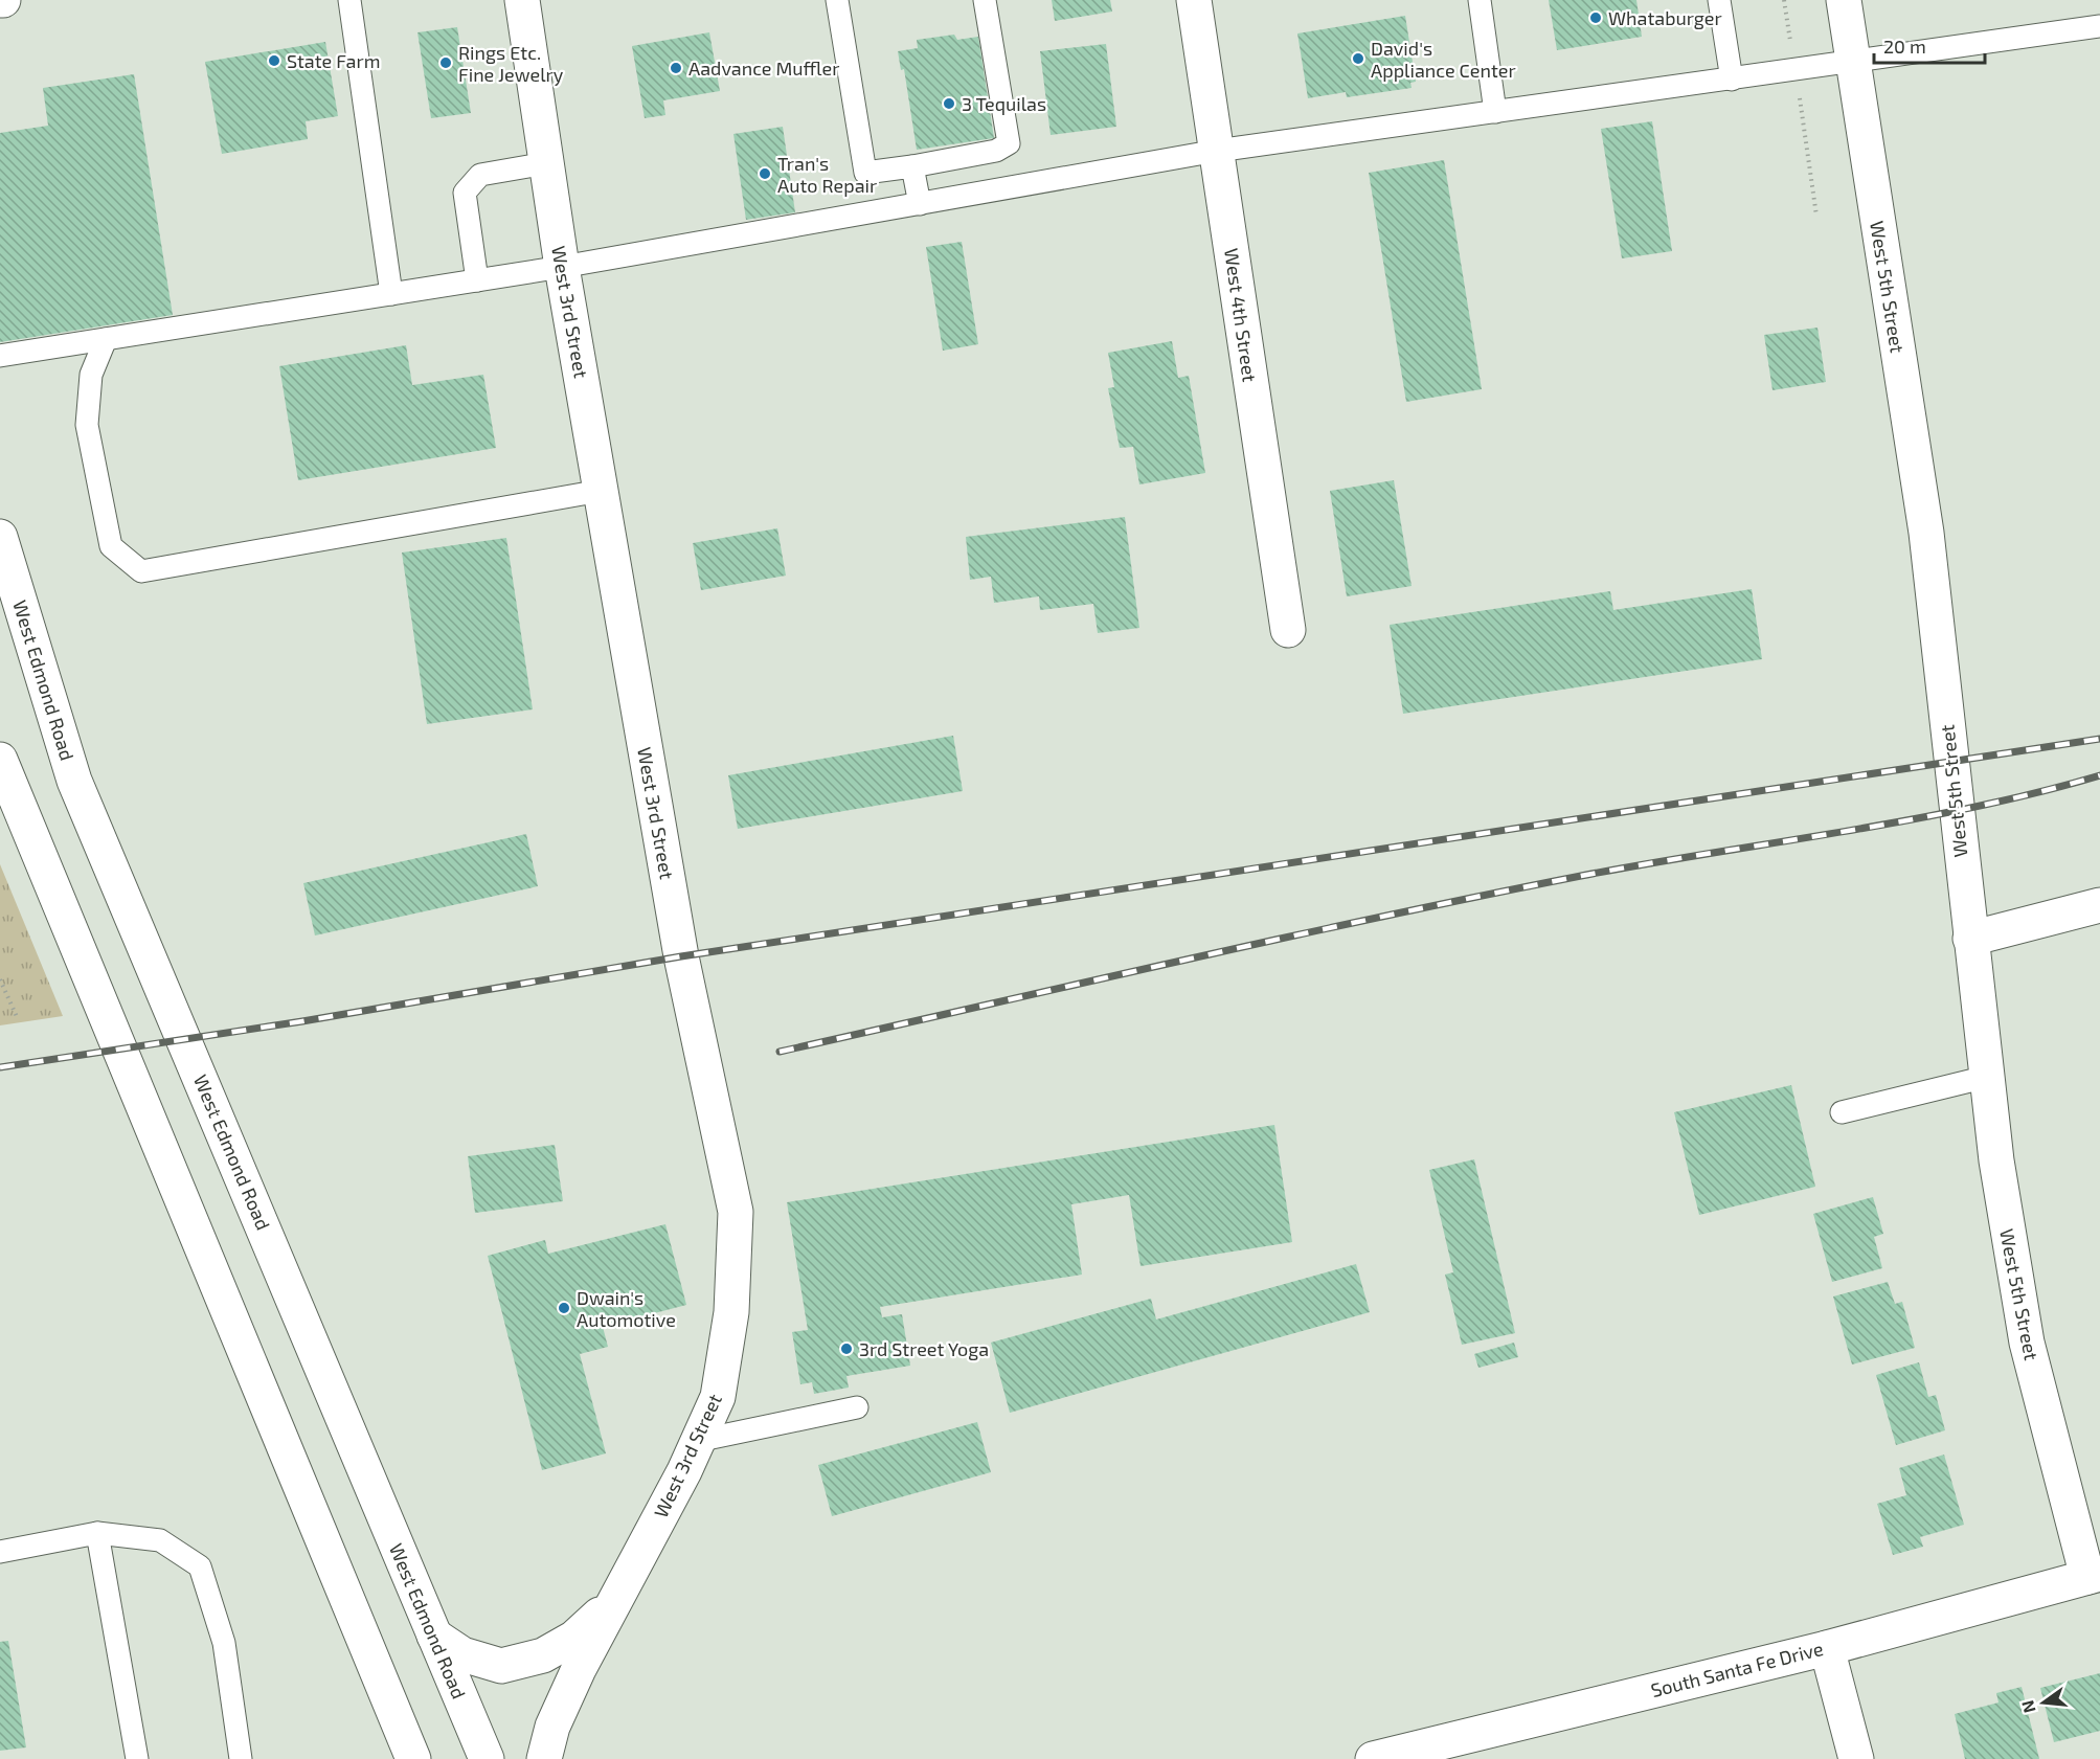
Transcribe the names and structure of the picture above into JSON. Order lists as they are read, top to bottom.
{
  "streets": {
    "street": [
      "West 5th Street",
      "West 3rd Street",
      "West 4th Street",
      "West Edmond Road",
      "South Santa Fe Drive"
    ]
  },
  "crossings": [
    ["West 5th Street", "South Santa Fe Drive"],
    ["West 3rd Street", "West Edmond Road"]
  ],
  "places": [
    "Whataburger",
    "David's Appliance Center",
    "State Farm",
    "Rings Etc. Fine Jewelry",
    "Aadvance Muffler",
    "3 Tequilas",
    "Tran's Auto Repair",
    "Dwain's Automotive",
    "3rd Street Yoga"
  ],
  "scale_bar": "20 m",
  "north": "left"
}
